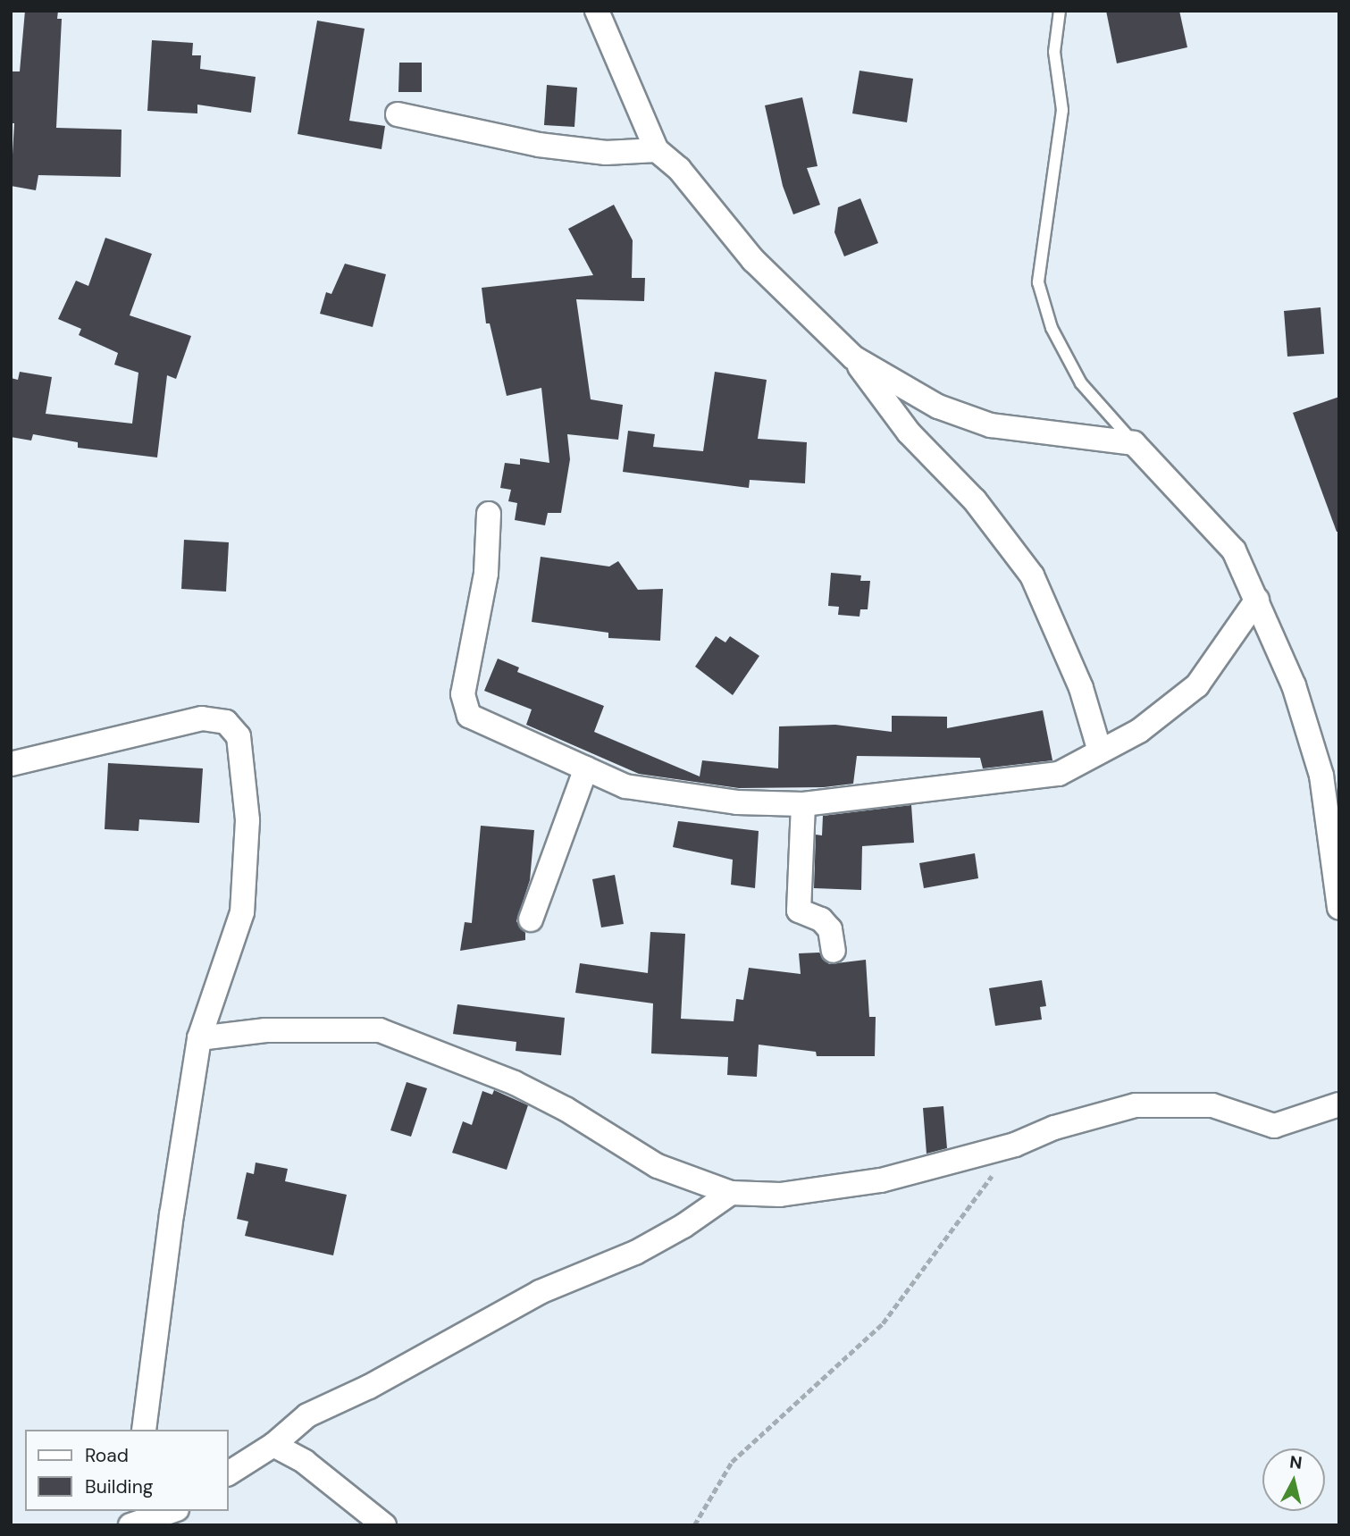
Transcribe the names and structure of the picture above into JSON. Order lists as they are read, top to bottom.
{
  "legend": ["Road", "Building"],
  "north": "top"
}
